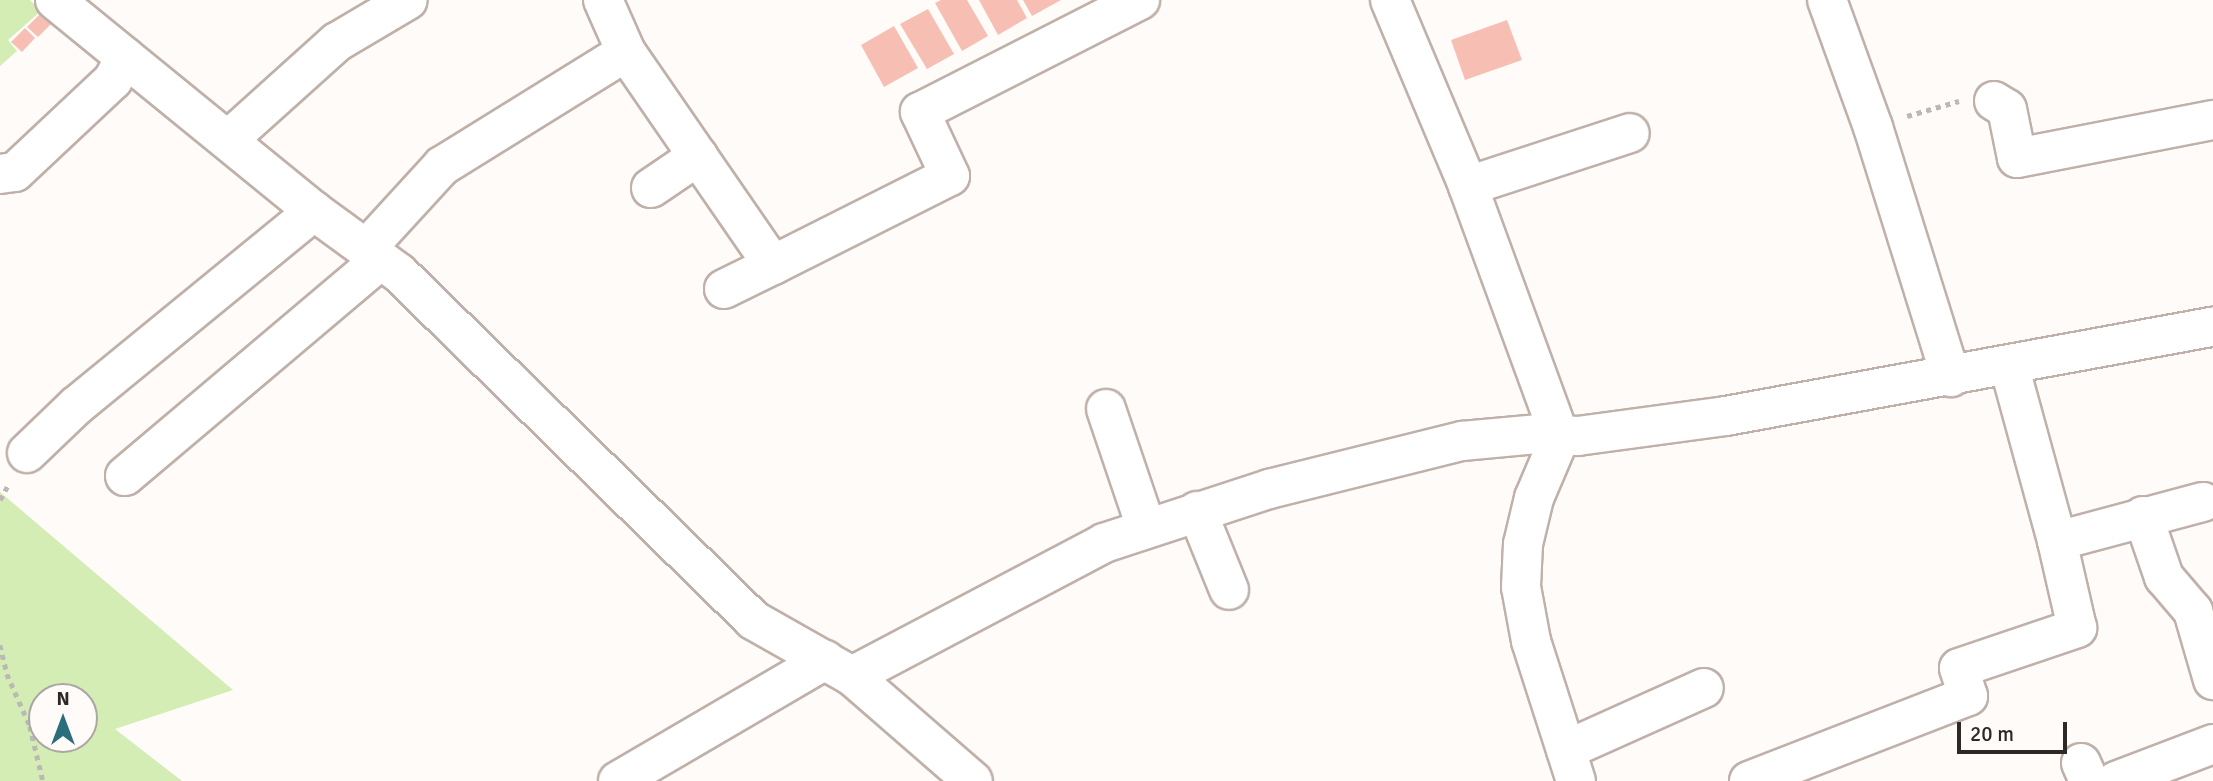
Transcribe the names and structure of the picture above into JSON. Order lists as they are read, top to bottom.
{
  "scale_bar": "20 m",
  "north": "top"
}
